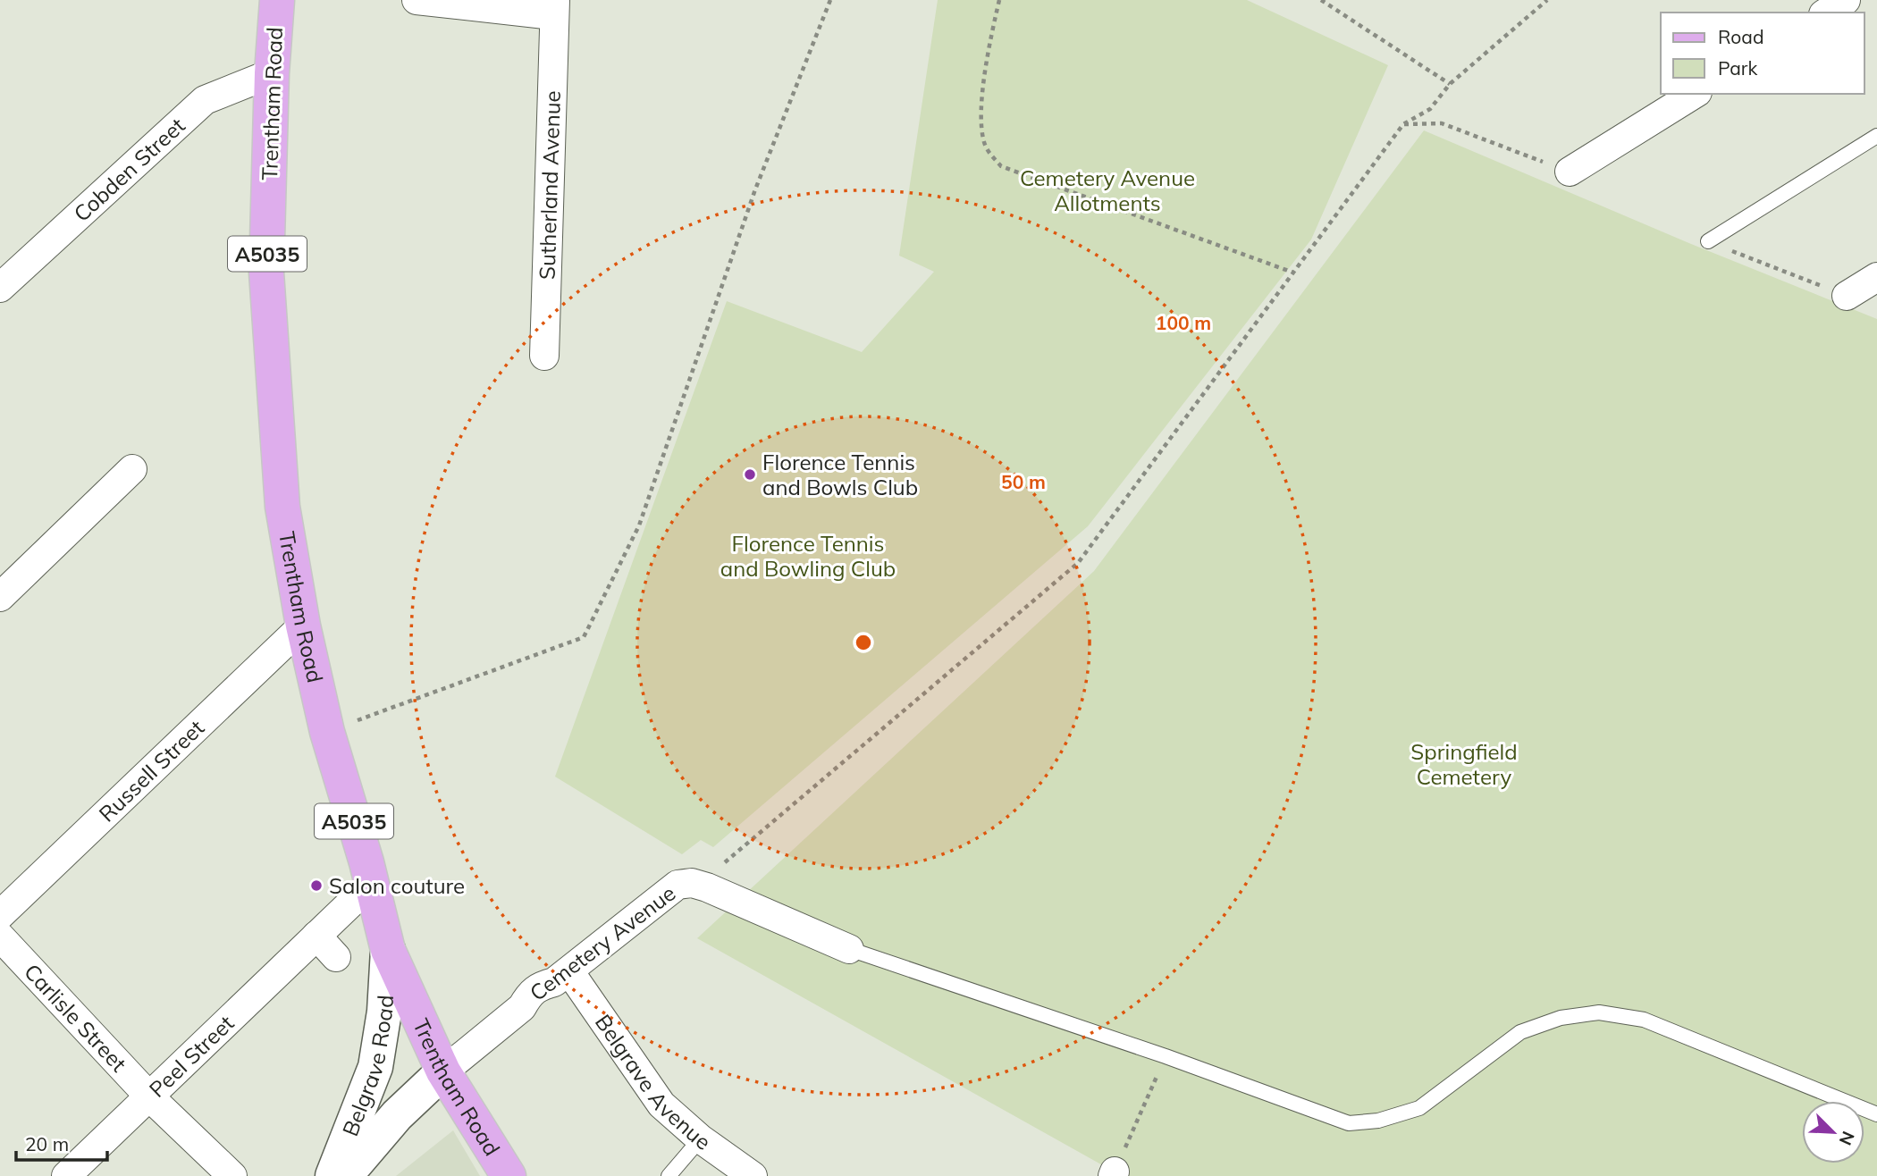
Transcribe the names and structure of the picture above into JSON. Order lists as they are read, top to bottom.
{
  "streets": {
    "main road": ["Trentham Road", "A5035", "Belgrave Road"],
    "street": [
      "Cobden Street",
      "Sutherland Avenue",
      "Russell Street",
      "Cemetery Avenue",
      "Carlisle Street",
      "Peel Street",
      "Belgrave Avenue"
    ]
  },
  "crossings": [
    ["Trentham Road", "Cobden Street"],
    ["Trentham Road", "Russell Street"],
    ["Trentham Road", "Cemetery Avenue"],
    ["Trentham Road", "Peel Street"],
    ["Trentham Road", "Belgrave Road"],
    ["Cemetery Avenue", "Belgrave Road"],
    ["Cemetery Avenue", "Belgrave Avenue"],
    ["Carlisle Street", "Peel Street"]
  ],
  "parks": ["Cemetery Avenue Allotments", "Florence Tennis and Bowling Club", "Springfield Cemetery"],
  "places": ["Florence Tennis and Bowls Club", "Salon couture"],
  "legend": ["Road", "Park"],
  "scale_bar": "20 m",
  "north": "bottom right",
  "rings": ["100 m", "50 m"]
}
